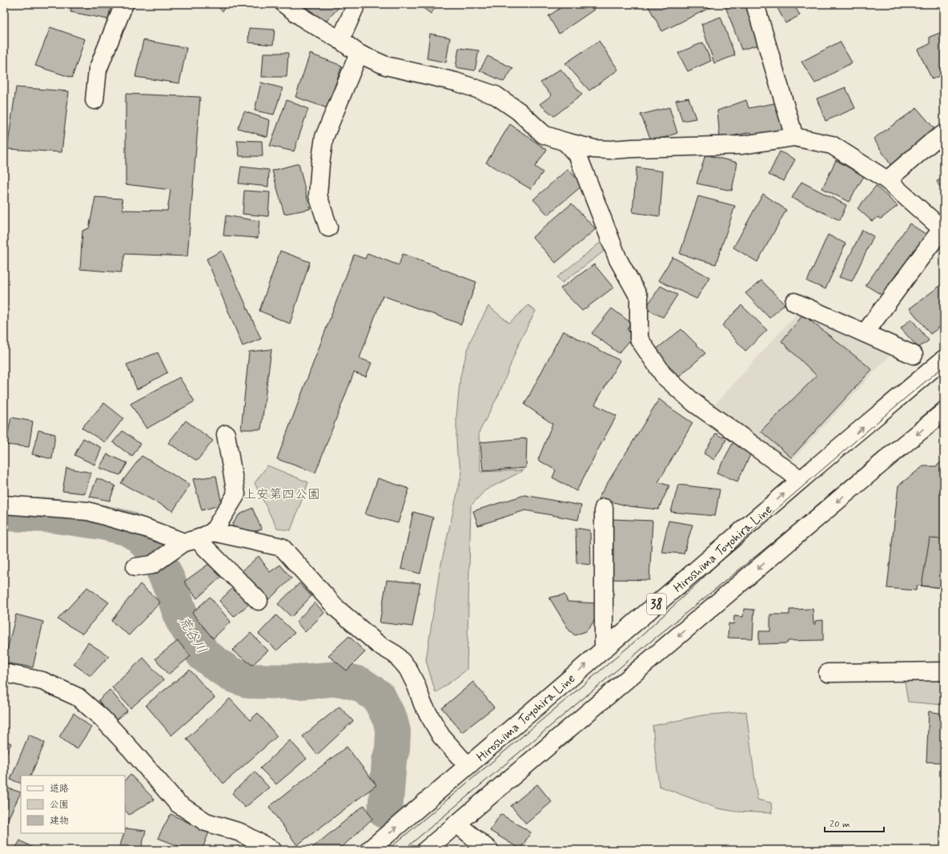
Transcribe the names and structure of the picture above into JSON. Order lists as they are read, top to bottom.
{
  "streets": {
    "street": ["Hiroshima Toyohira Line", "38"]
  },
  "water": ["荒谷川"],
  "parks": ["上安第四公園"],
  "legend": ["道路", "公園", "建物"],
  "scale_bar": "20 m"
}
